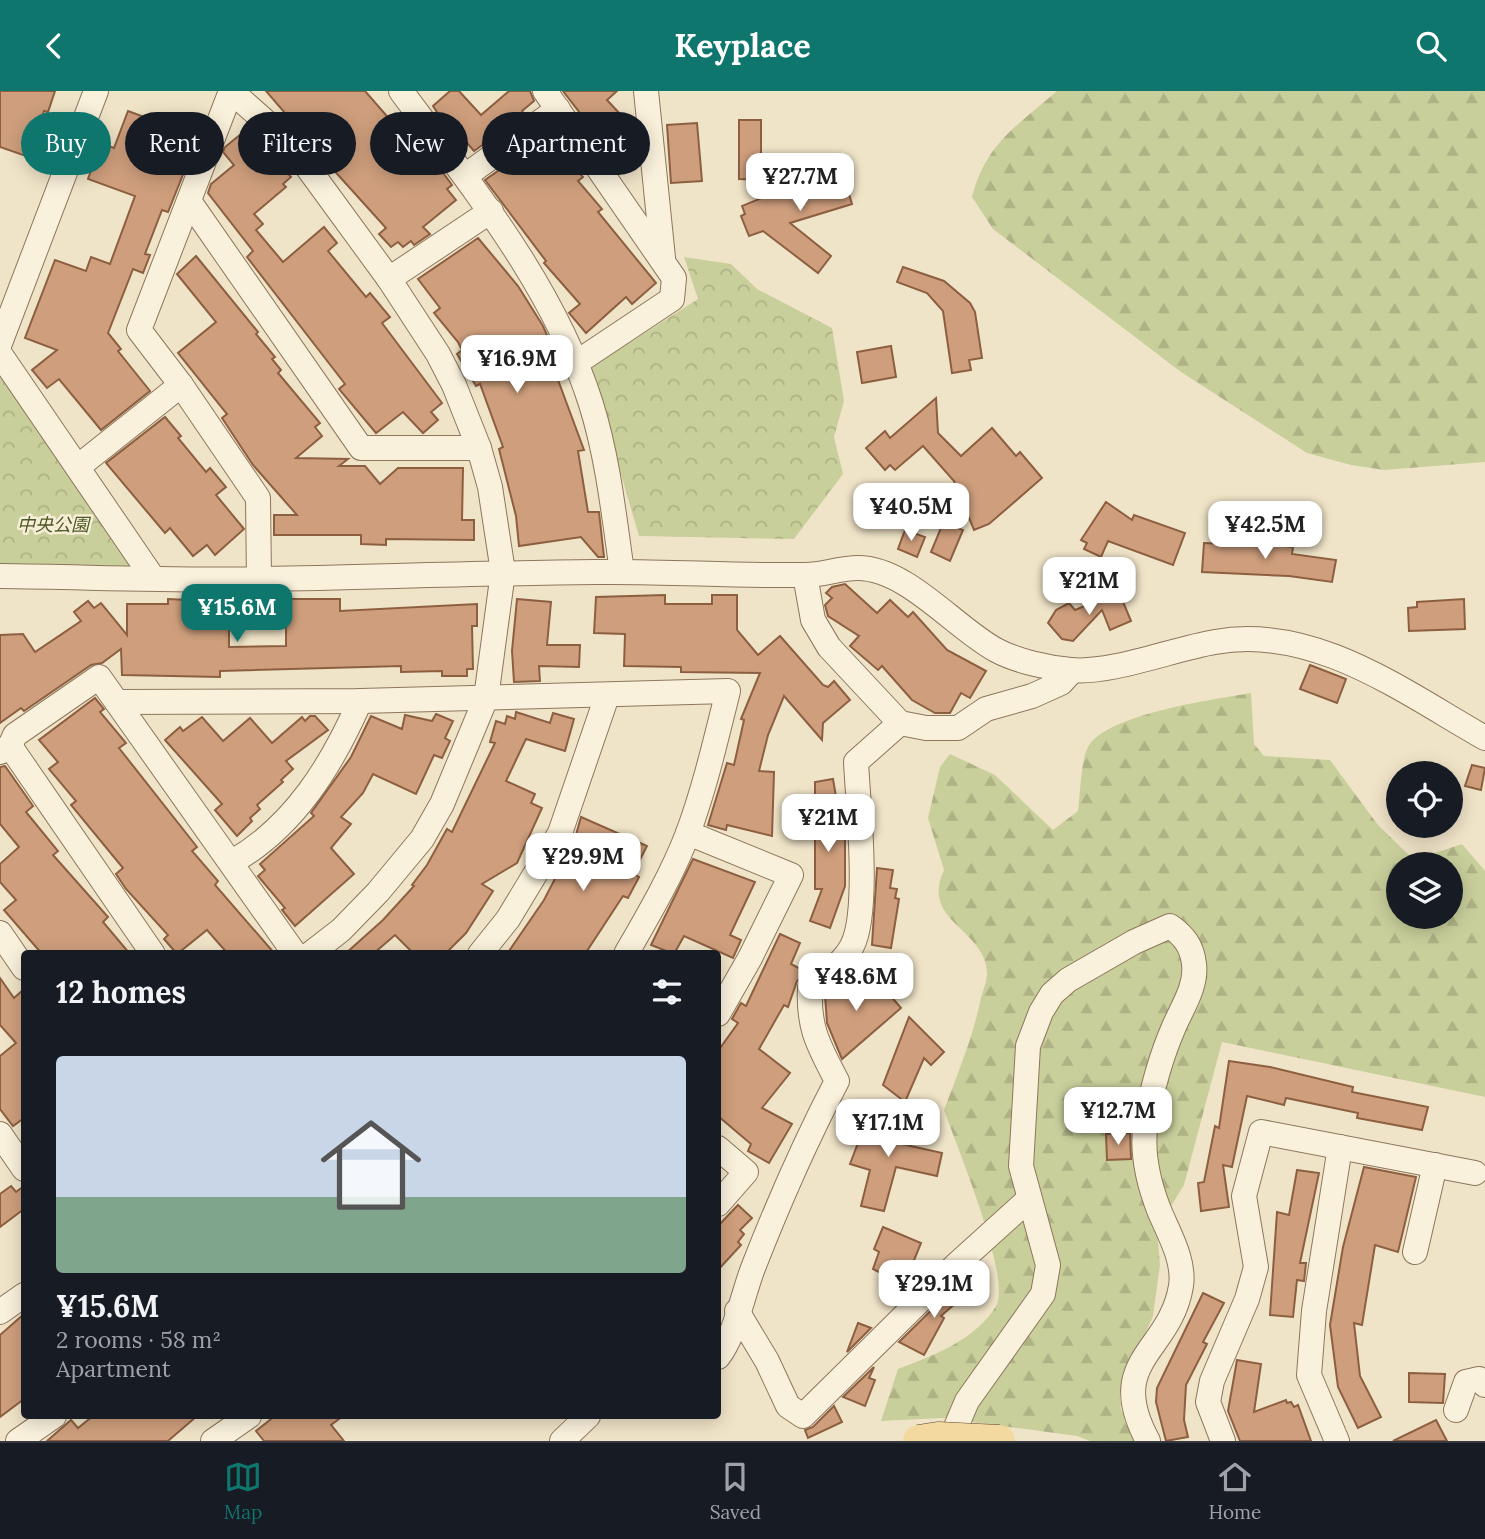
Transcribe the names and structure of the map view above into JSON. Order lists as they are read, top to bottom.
{
  "parks": ["中央公園"],
  "page": {
    "header": "Keyplace",
    "chip": [
      "Buy",
      "Rent",
      "Filters",
      "New",
      "Apartment"
    ],
    "price": [
      "¥27.7M",
      "¥16.9M",
      "¥40.5M",
      "¥42.5M",
      "¥21M",
      "¥15.6M",
      "¥21M",
      "¥29.9M",
      "¥48.6M",
      "¥12.7M",
      "¥17.1M",
      "¥29.1M"
    ],
    "heading": "12 homes",
    "list": [
      {
        "name": "¥15.6M",
        "note": "2 rooms · 58 m² · Apartment"
      }
    ],
    "tabs": ["Map", "Saved", "Home"]
  }
}
